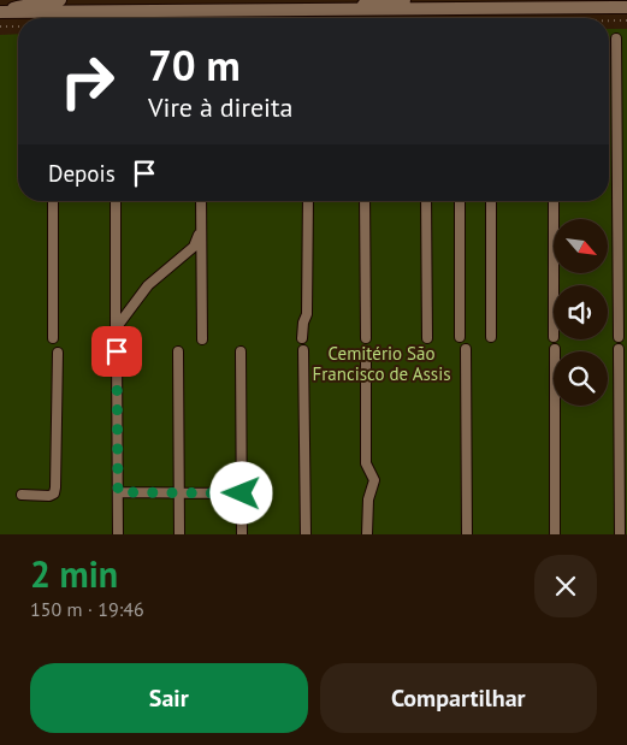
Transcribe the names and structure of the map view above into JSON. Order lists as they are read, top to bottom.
{
  "parks": ["Cemitério São Francisco de Assis"],
  "north": "bottom right",
  "page": {
    "turn": ["70 m", "Vire à direita"],
    "then": "Depois",
    "heading": ["2 min", "150 m · 19:46"],
    "buttons": ["Sair", "Compartilhar"]
  }
}
